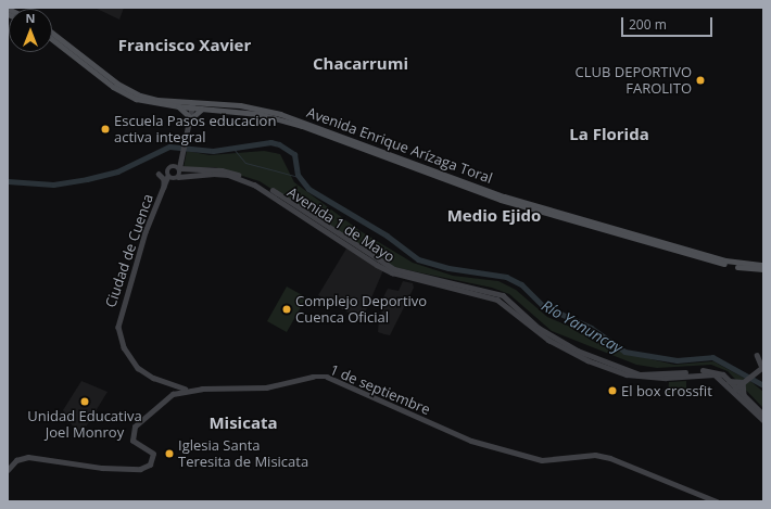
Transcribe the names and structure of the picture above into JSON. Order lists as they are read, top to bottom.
{
  "streets": {
    "main road": [
      "Avenida Enrique Arízaga Toral",
      "Avenida 1 de Mayo",
      "Ciudad de Cuenca",
      "1 de septiembre"
    ]
  },
  "crossings": [
    ["Avenida 1 de Mayo", "Ciudad de Cuenca"],
    ["Ciudad de Cuenca", "1 de septiembre"]
  ],
  "districts": [
    "Francisco Xavier",
    "Chacarrumi",
    "La Florida",
    "Medio Ejido",
    "Misicata"
  ],
  "water": ["Río Yanuncay"],
  "places": [
    "CLUB DEPORTIVO FAROLITO",
    "Escuela Pasos educacion activa integral",
    "Complejo Deportivo Cuenca Oficial",
    "El box crossfit",
    "Unidad Educativa Joel Monroy",
    "Iglesia Santa Teresita de Misicata"
  ],
  "scale_bar": "200 m",
  "north": "top"
}
